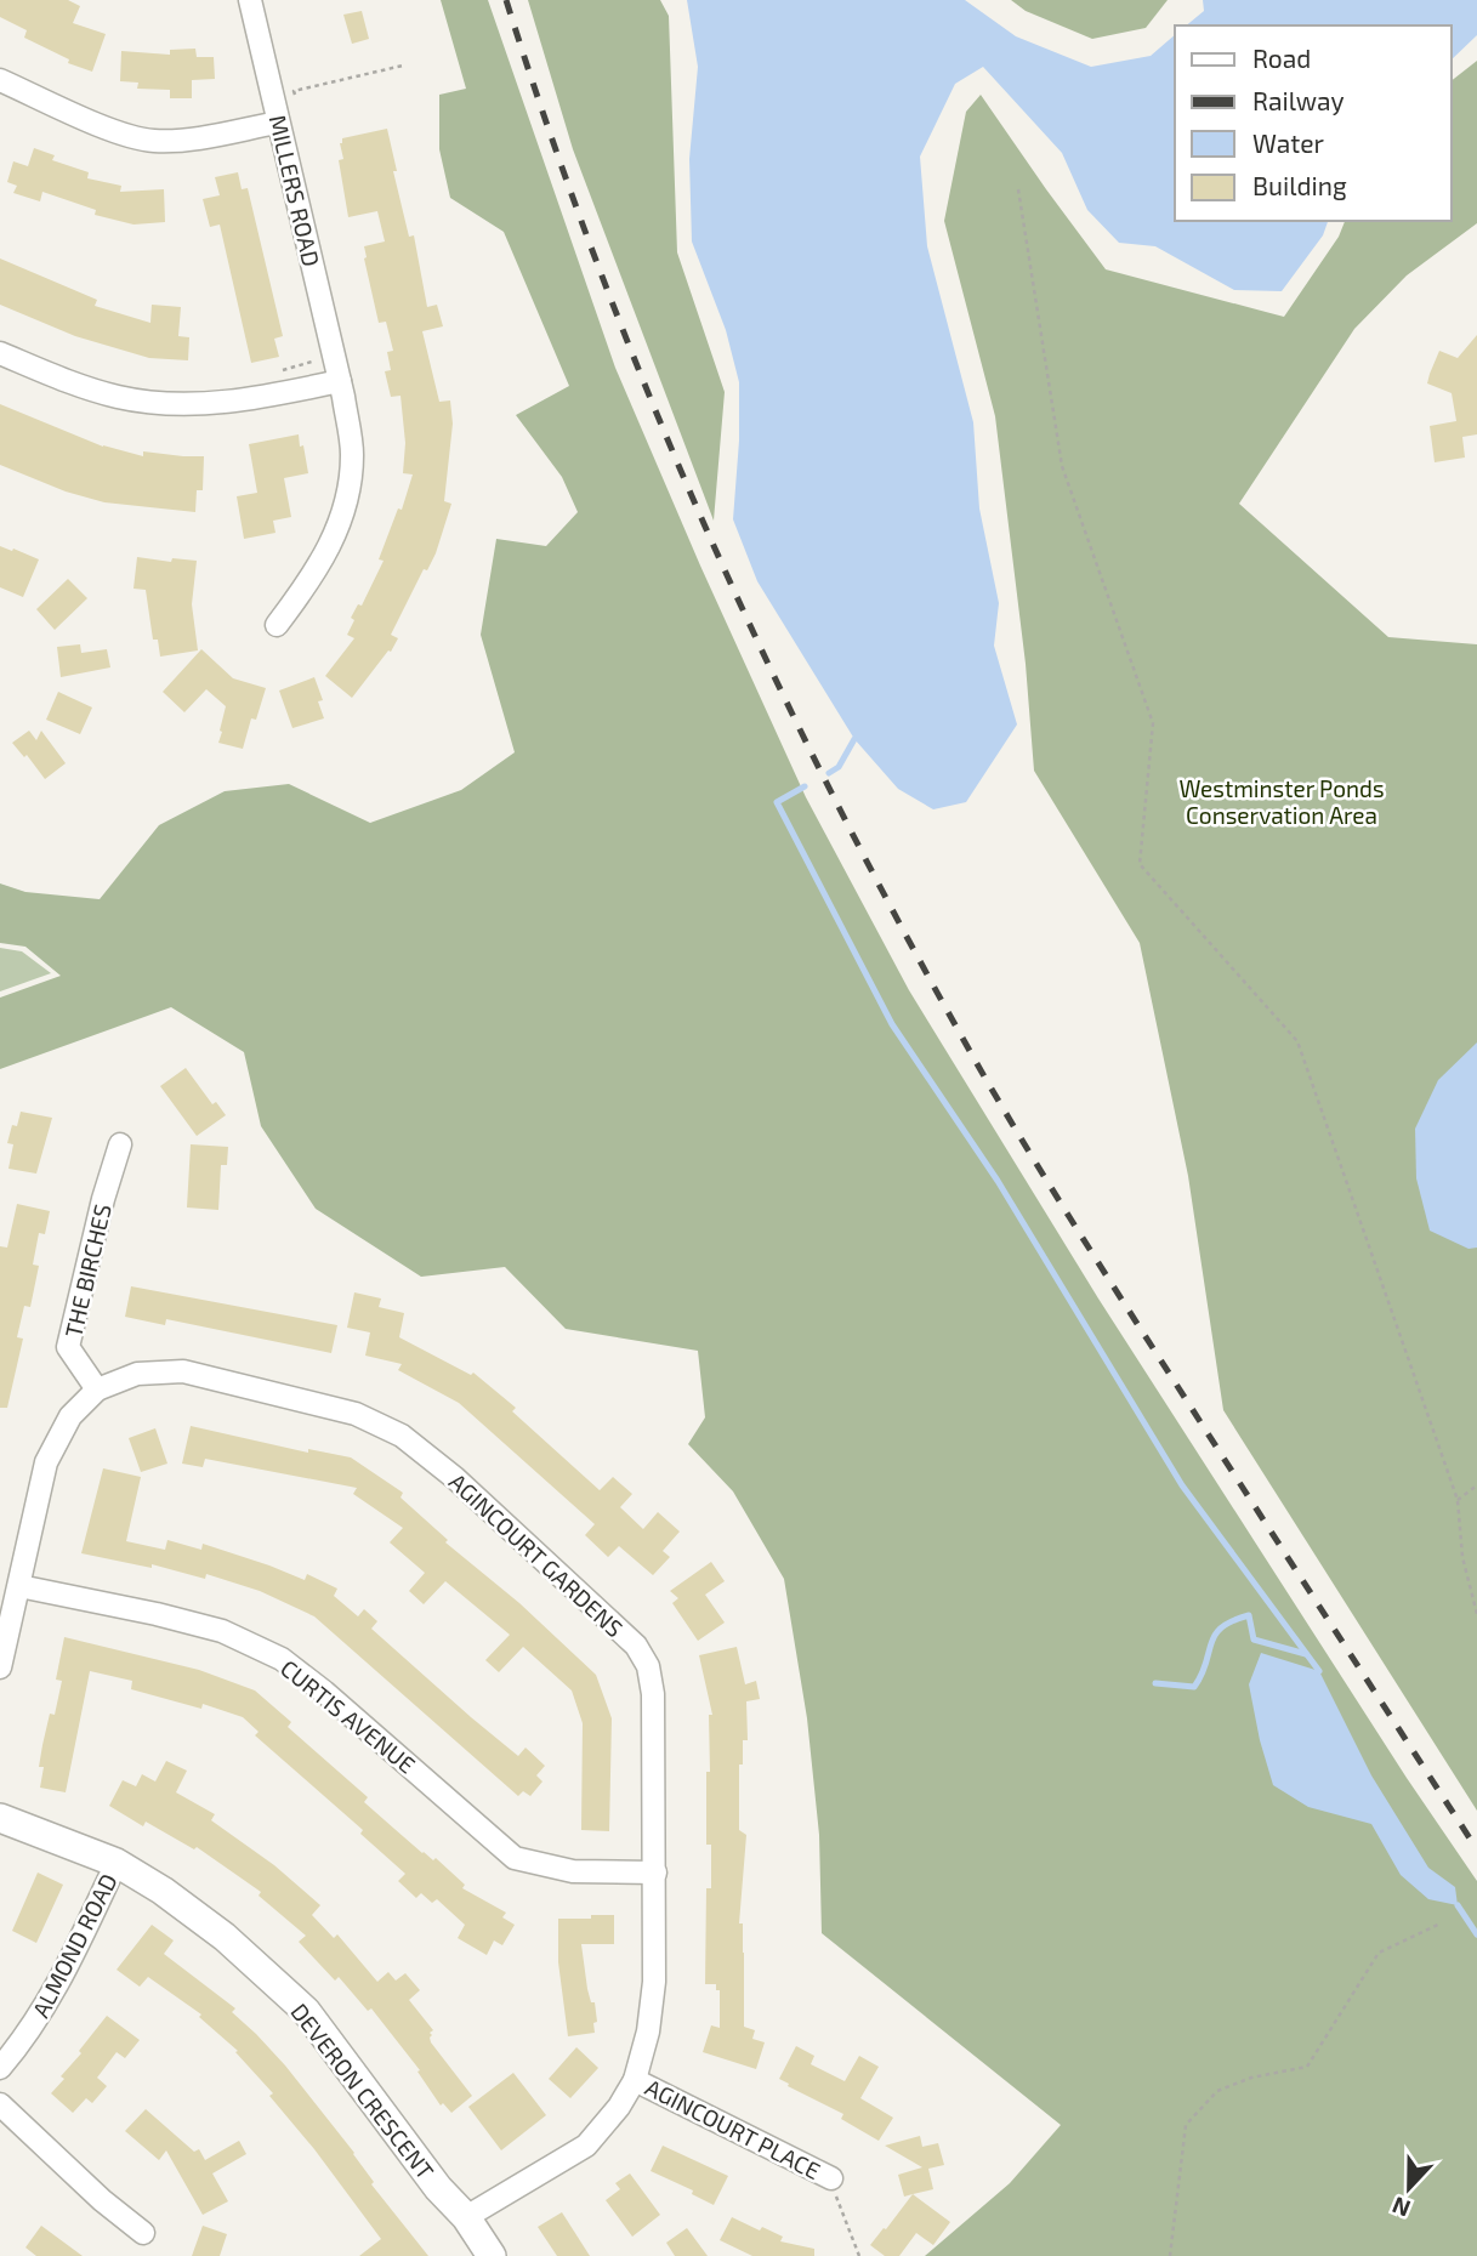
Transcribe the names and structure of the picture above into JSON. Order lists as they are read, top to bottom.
{
  "streets": {
    "street": [
      "MILLERS ROAD",
      "THE BIRCHES",
      "AGINCOURT GARDENS",
      "CURTIS AVENUE",
      "ALMOND ROAD",
      "DEVERON CRESCENT",
      "AGINCOURT PLACE"
    ]
  },
  "crossings": [
    ["THE BIRCHES", "AGINCOURT GARDENS"],
    ["AGINCOURT GARDENS", "CURTIS AVENUE"],
    ["AGINCOURT GARDENS", "DEVERON CRESCENT"],
    ["AGINCOURT GARDENS", "AGINCOURT PLACE"],
    ["ALMOND ROAD", "DEVERON CRESCENT"]
  ],
  "parks": ["Westminster Ponds Conservation Area"],
  "legend": [
    "Road",
    "Railway",
    "Water",
    "Building"
  ],
  "north": "bottom"
}
